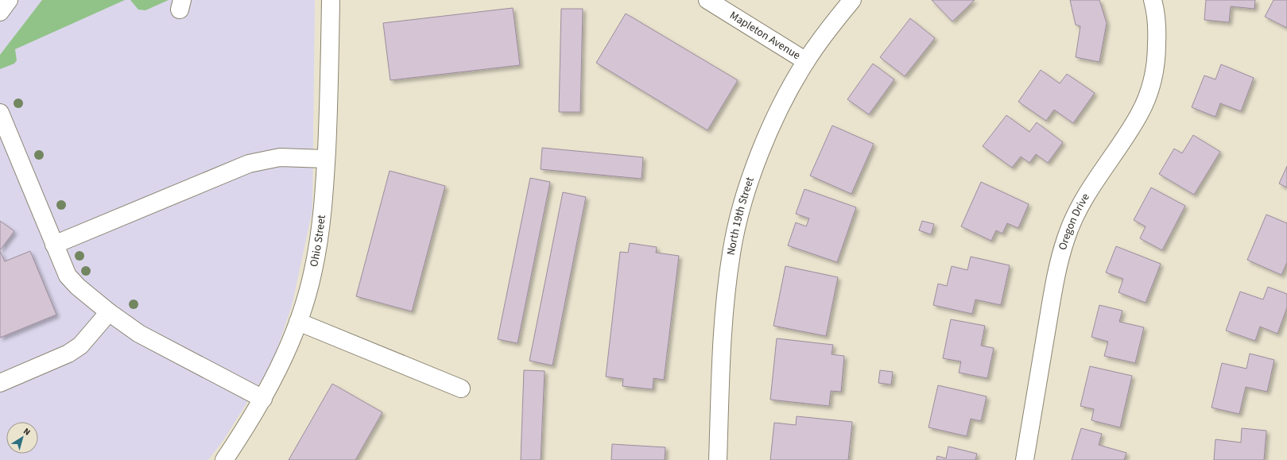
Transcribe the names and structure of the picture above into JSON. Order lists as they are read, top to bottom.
{
  "streets": {
    "street": [
      "Mapleton Avenue",
      "North 19th Street",
      "Oregon Drive",
      "Ohio Street"
    ]
  },
  "crossings": [
    ["Mapleton Avenue", "North 19th Street"]
  ],
  "north": "top right"
}
